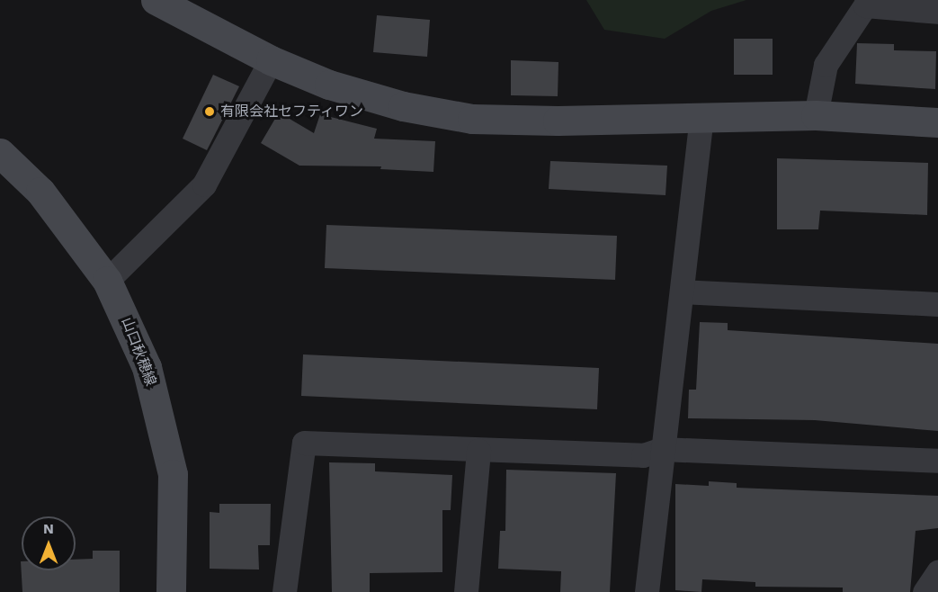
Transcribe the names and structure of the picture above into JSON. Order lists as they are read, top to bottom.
{
  "streets": {
    "street": ["山口秋穂線"]
  },
  "places": ["有限会社セフティワン"],
  "north": "top"
}
